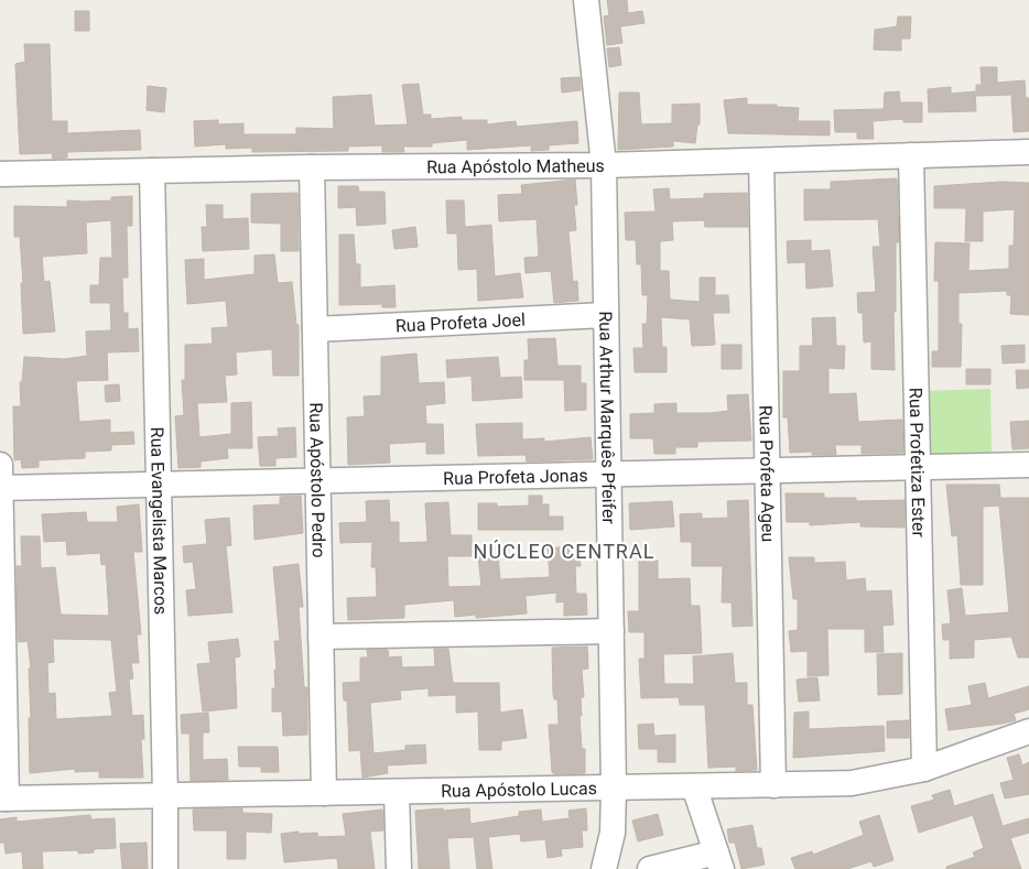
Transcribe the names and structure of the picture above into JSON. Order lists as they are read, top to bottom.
{
  "streets": {
    "street": [
      "Rua Apóstolo Matheus",
      "Rua Profeta Joel",
      "Rua Arthur Marquês Pfeifer",
      "Rua Profetiza Ester",
      "Rua Profeta Ageu",
      "Rua Profeta Jonas",
      "Rua Apóstolo Pedro",
      "Rua Evangelista Marcos",
      "Rua Apóstolo Lucas"
    ]
  },
  "crossings": [
    ["Rua Apóstolo Matheus", "Rua Arthur Marquês Pfeifer"],
    ["Rua Apóstolo Matheus", "Rua Profetiza Ester"],
    ["Rua Apóstolo Matheus", "Rua Profeta Ageu"],
    ["Rua Apóstolo Matheus", "Rua Apóstolo Pedro"],
    ["Rua Apóstolo Matheus", "Rua Evangelista Marcos"],
    ["Rua Profeta Joel", "Rua Arthur Marquês Pfeifer"],
    ["Rua Profeta Joel", "Rua Apóstolo Pedro"],
    ["Rua Arthur Marquês Pfeifer", "Rua Profeta Jonas"],
    ["Rua Arthur Marquês Pfeifer", "Rua Apóstolo Lucas"],
    ["Rua Profetiza Ester", "Rua Profeta Jonas"],
    ["Rua Profetiza Ester", "Rua Apóstolo Lucas"],
    ["Rua Profeta Ageu", "Rua Profeta Jonas"],
    ["Rua Profeta Ageu", "Rua Apóstolo Lucas"],
    ["Rua Profeta Jonas", "Rua Apóstolo Pedro"],
    ["Rua Profeta Jonas", "Rua Evangelista Marcos"],
    ["Rua Apóstolo Pedro", "Rua Apóstolo Lucas"],
    ["Rua Evangelista Marcos", "Rua Apóstolo Lucas"]
  ],
  "districts": ["NÚCLEO CENTRAL"]
}
